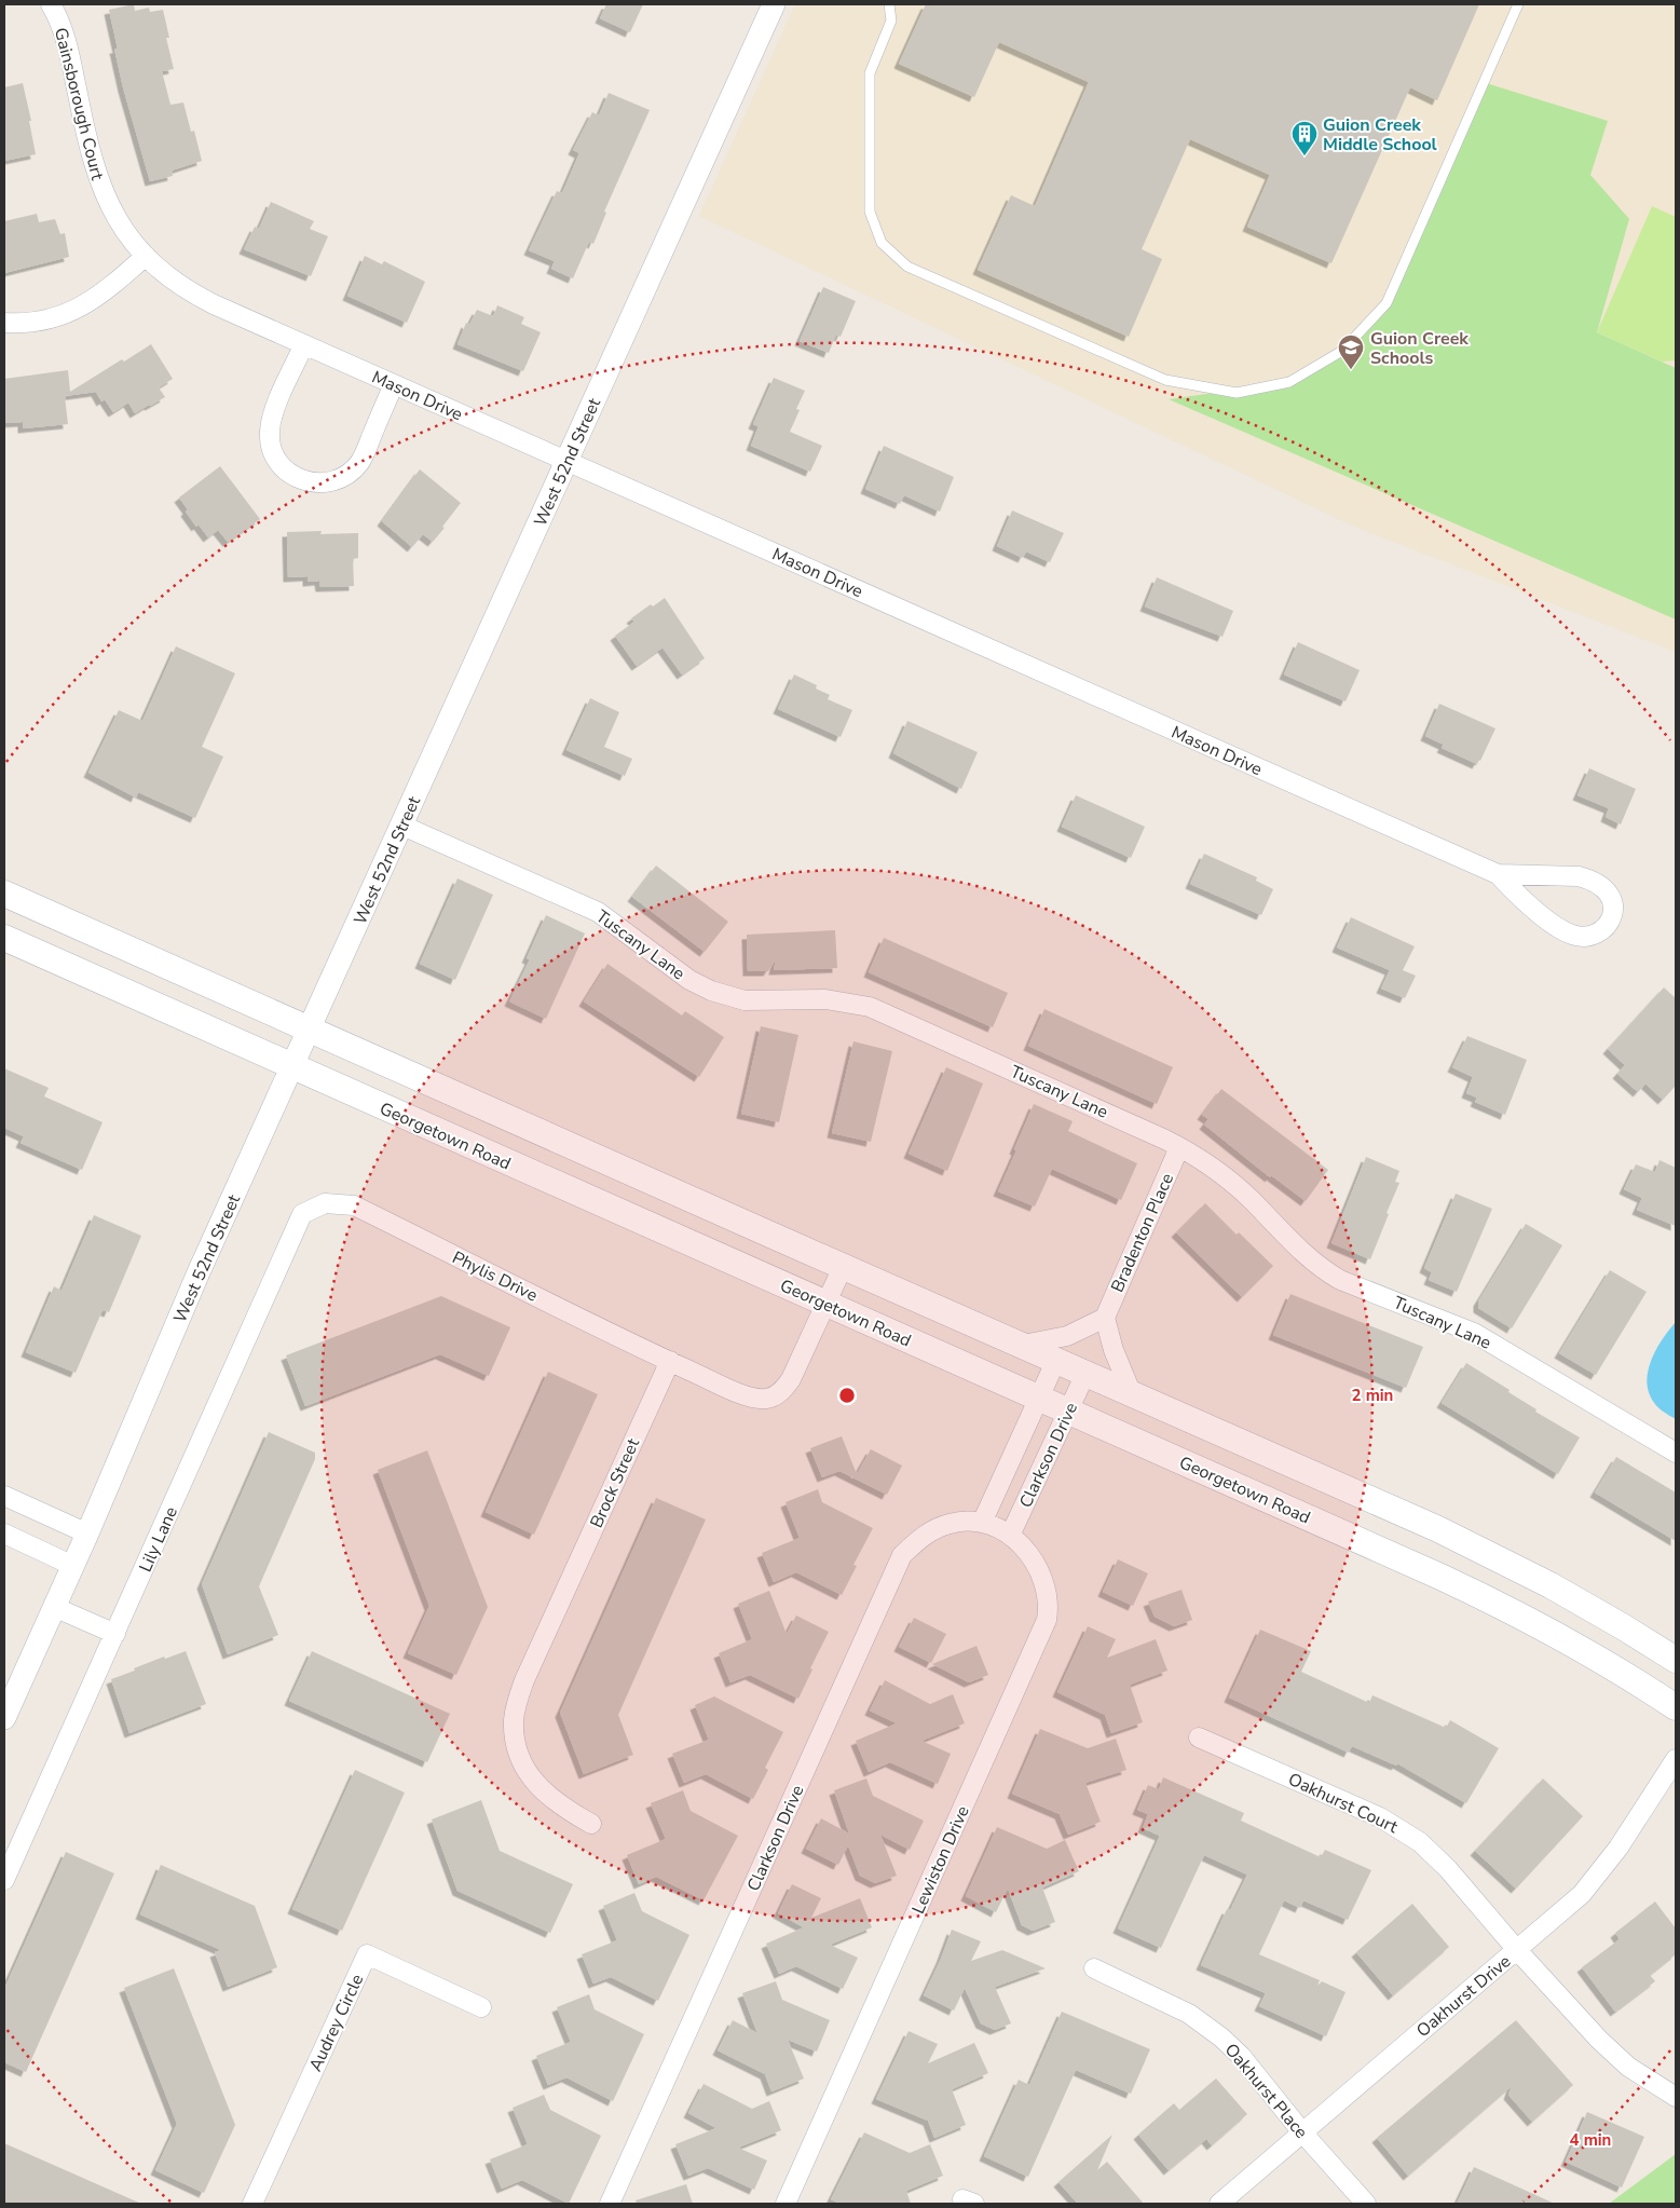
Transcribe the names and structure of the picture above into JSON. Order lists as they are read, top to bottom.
{
  "streets": {
    "main road": ["Georgetown Road"],
    "street": [
      "Gainsborough Court",
      "Mason Drive",
      "West 52nd Street",
      "Tuscany Lane",
      "Bradenton Place",
      "Phylis Drive",
      "Clarkson Drive",
      "Brock Street",
      "Lily Lane",
      "Oakhurst Court",
      "Lewiston Drive",
      "Oakhurst Drive",
      "Audrey Circle",
      "Oakhurst Place"
    ]
  },
  "crossings": [
    ["Gainsborough Court", "Mason Drive"],
    ["Mason Drive", "West 52nd Street"],
    ["West 52nd Street", "Tuscany Lane"],
    ["West 52nd Street", "Georgetown Road"],
    ["Tuscany Lane", "Bradenton Place"],
    ["Georgetown Road", "Clarkson Drive"],
    ["Phylis Drive", "Brock Street"],
    ["Phylis Drive", "Lily Lane"],
    ["Clarkson Drive", "Lewiston Drive"],
    ["Oakhurst Court", "Oakhurst Drive"],
    ["Oakhurst Drive", "Oakhurst Place"]
  ],
  "places": {
    "building": ["Guion Creek Middle School"],
    "school or university": ["Guion Creek Schools"]
  },
  "rings": ["2 min", "4 min"]
}
